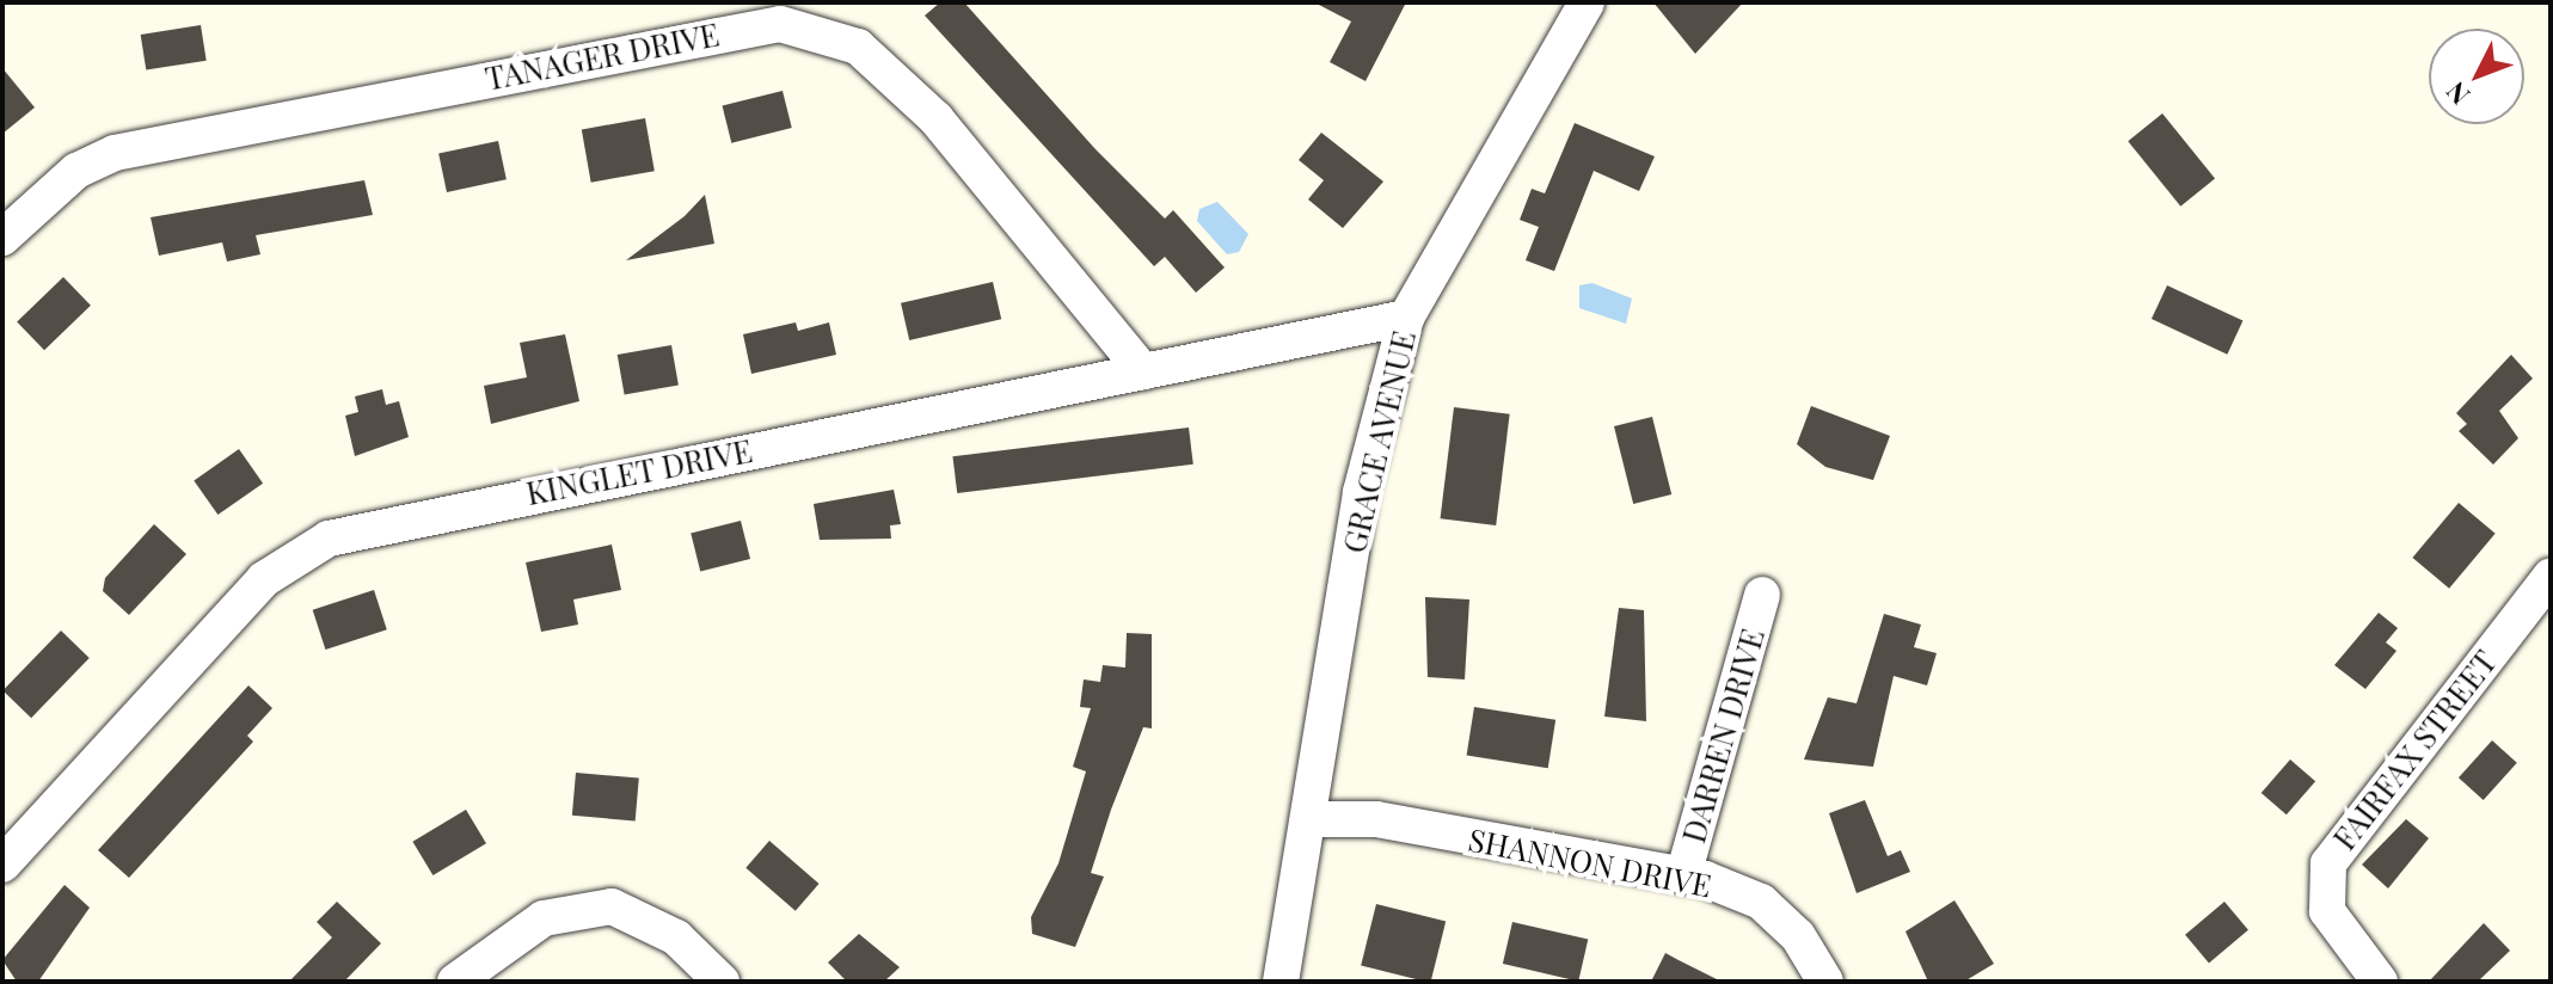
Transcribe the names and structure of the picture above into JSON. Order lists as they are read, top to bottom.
{
  "streets": {
    "street": [
      "TANAGER DRIVE",
      "GRACE AVENUE",
      "KINGLET DRIVE",
      "DARREN DRIVE",
      "FAIRFAX STREET",
      "SHANNON DRIVE"
    ]
  },
  "crossings": [
    ["TANAGER DRIVE", "KINGLET DRIVE"],
    ["GRACE AVENUE", "KINGLET DRIVE"],
    ["GRACE AVENUE", "SHANNON DRIVE"],
    ["DARREN DRIVE", "SHANNON DRIVE"]
  ],
  "north": "bottom left"
}
